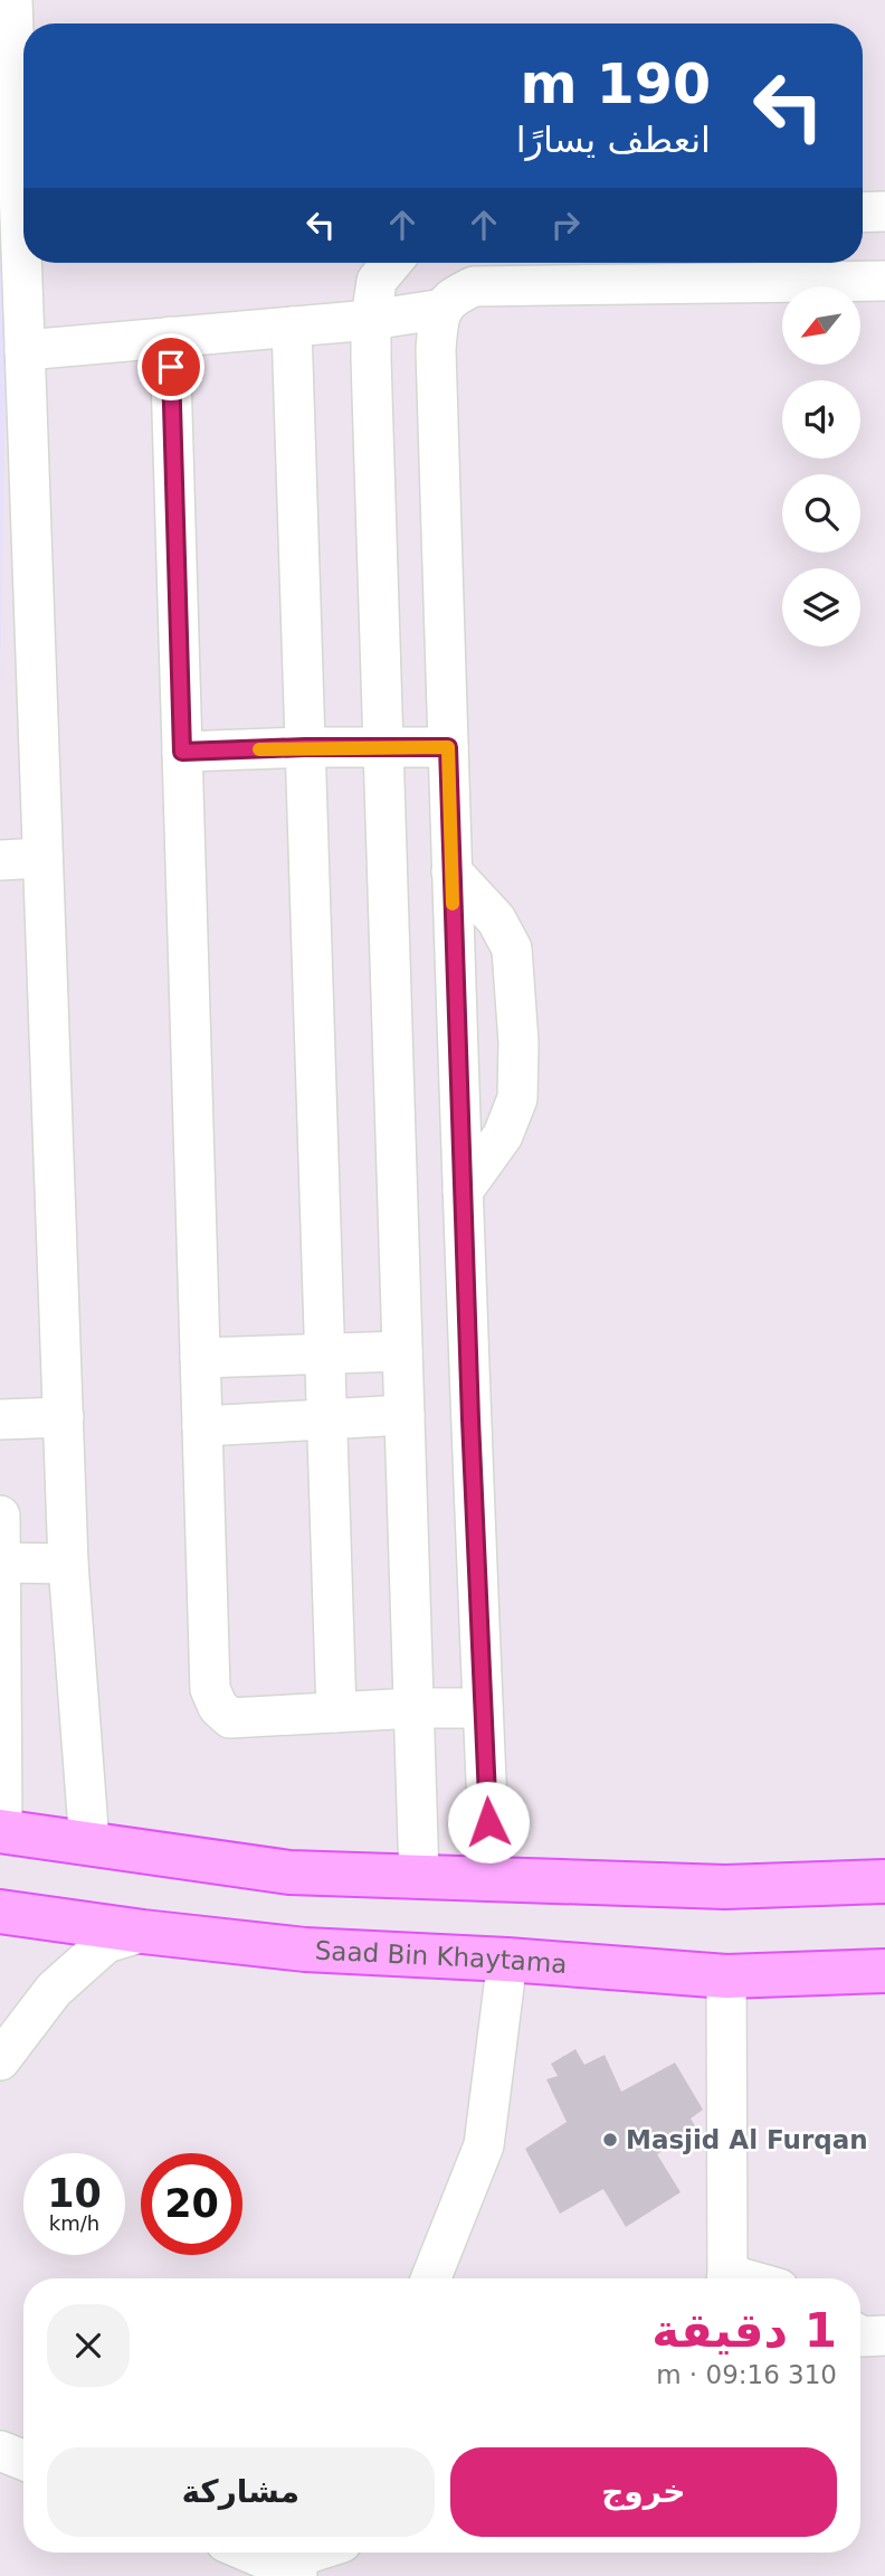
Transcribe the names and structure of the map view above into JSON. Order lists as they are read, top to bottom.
{
  "streets": {
    "main road": ["Saad Bin Khaytama"]
  },
  "places": ["Masjid Al Furqan"],
  "north": "bottom left",
  "page": {
    "turn": ["190 m", "انعطف يسارًا"],
    "speed": "10 km/h",
    "limit": "20",
    "heading": ["1 دقيقة", "310 m · 09:16"],
    "buttons": ["خروج", "مشاركة"]
  }
}
